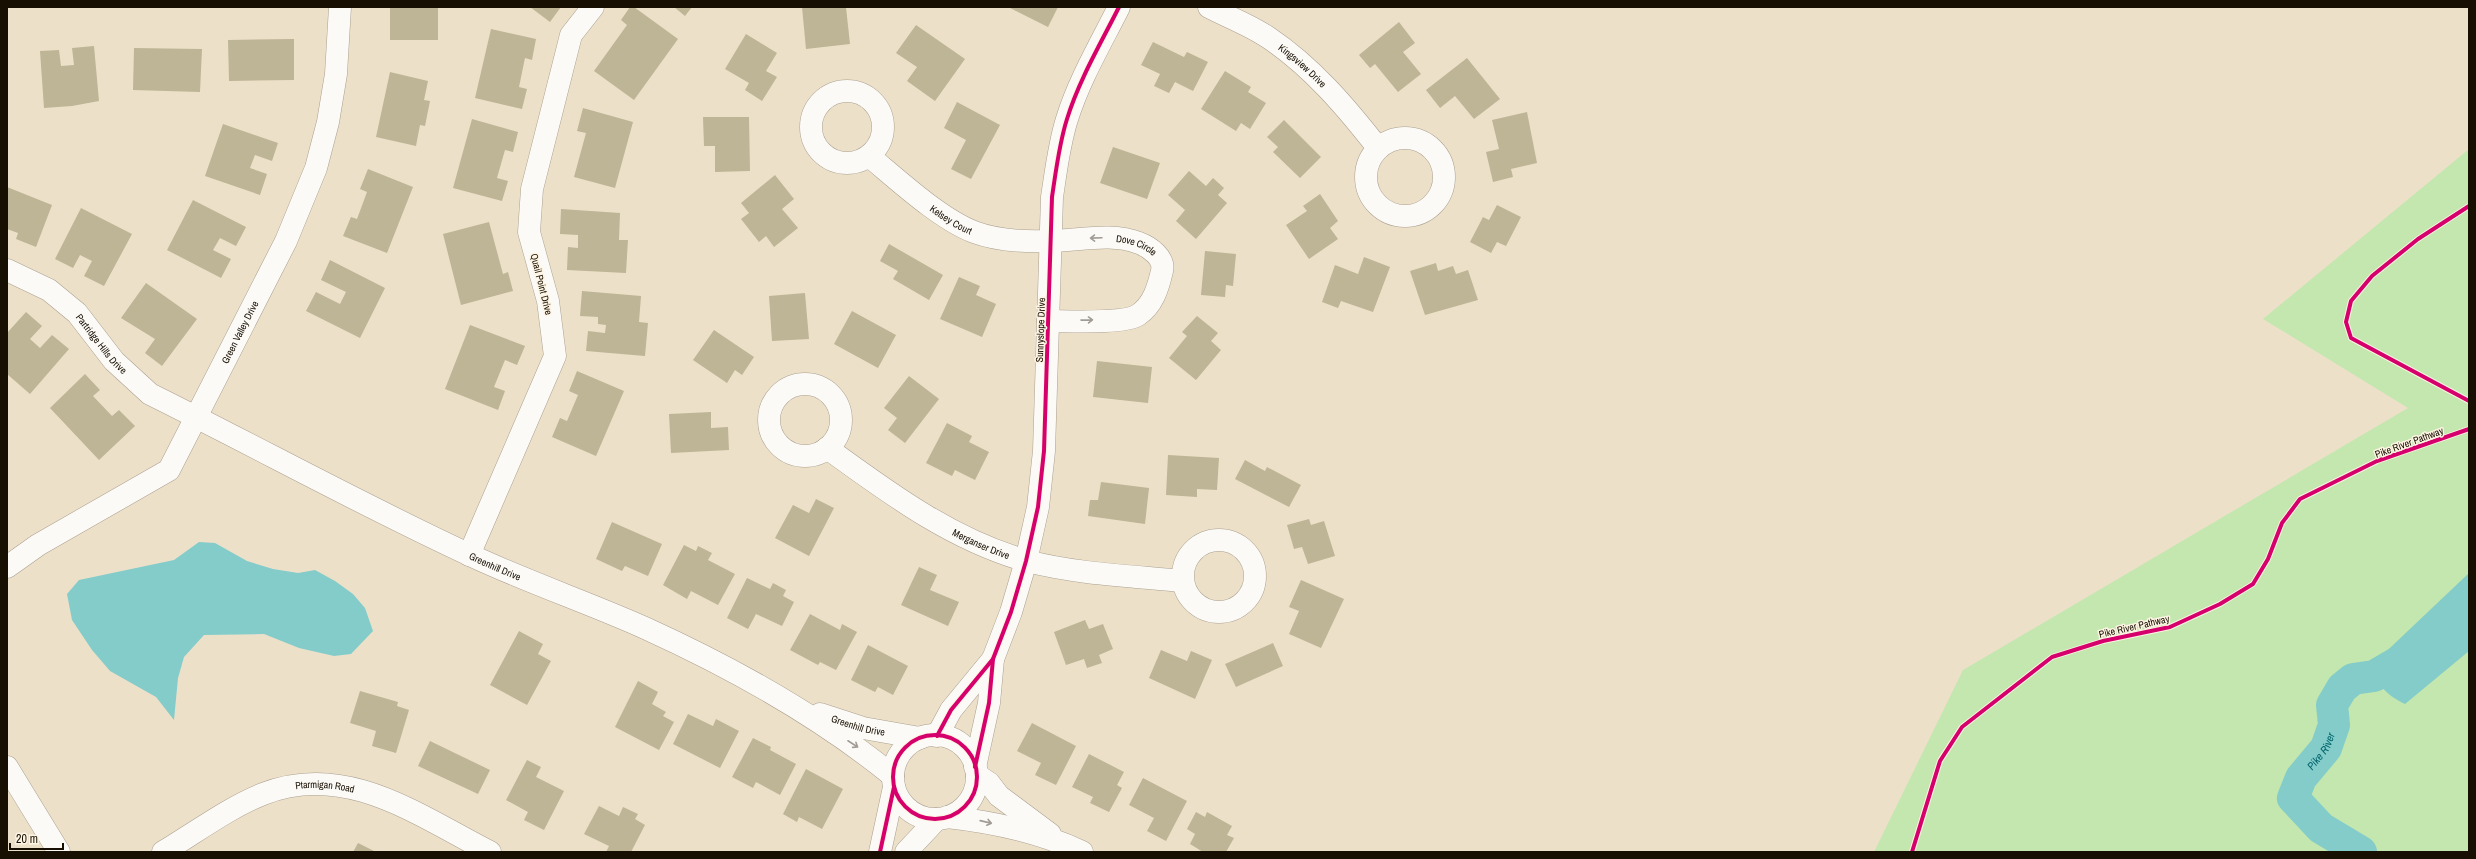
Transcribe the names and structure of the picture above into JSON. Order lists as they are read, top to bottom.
{
  "streets": {
    "street": [
      "Kingsview Drive",
      "Kelsey Court",
      "Dove Circle",
      "Quail Point Drive",
      "Sunnyslope Drive",
      "Green Valley Drive",
      "Partridge Hills Drive",
      "Merganser Drive",
      "Greenhill Drive",
      "Ptarmigan Road"
    ],
    "cycle path": ["Pike River Pathway"]
  },
  "crossings": [
    ["Kelsey Court", "Dove Circle"],
    ["Kelsey Court", "Sunnyslope Drive"],
    ["Dove Circle", "Sunnyslope Drive"],
    ["Quail Point Drive", "Greenhill Drive"],
    ["Sunnyslope Drive", "Merganser Drive"],
    ["Sunnyslope Drive", "Greenhill Drive"],
    ["Green Valley Drive", "Partridge Hills Drive"],
    ["Green Valley Drive", "Greenhill Drive"],
    ["Partridge Hills Drive", "Greenhill Drive"]
  ],
  "water": ["Pike River"],
  "scale_bar": "20 m"
}
